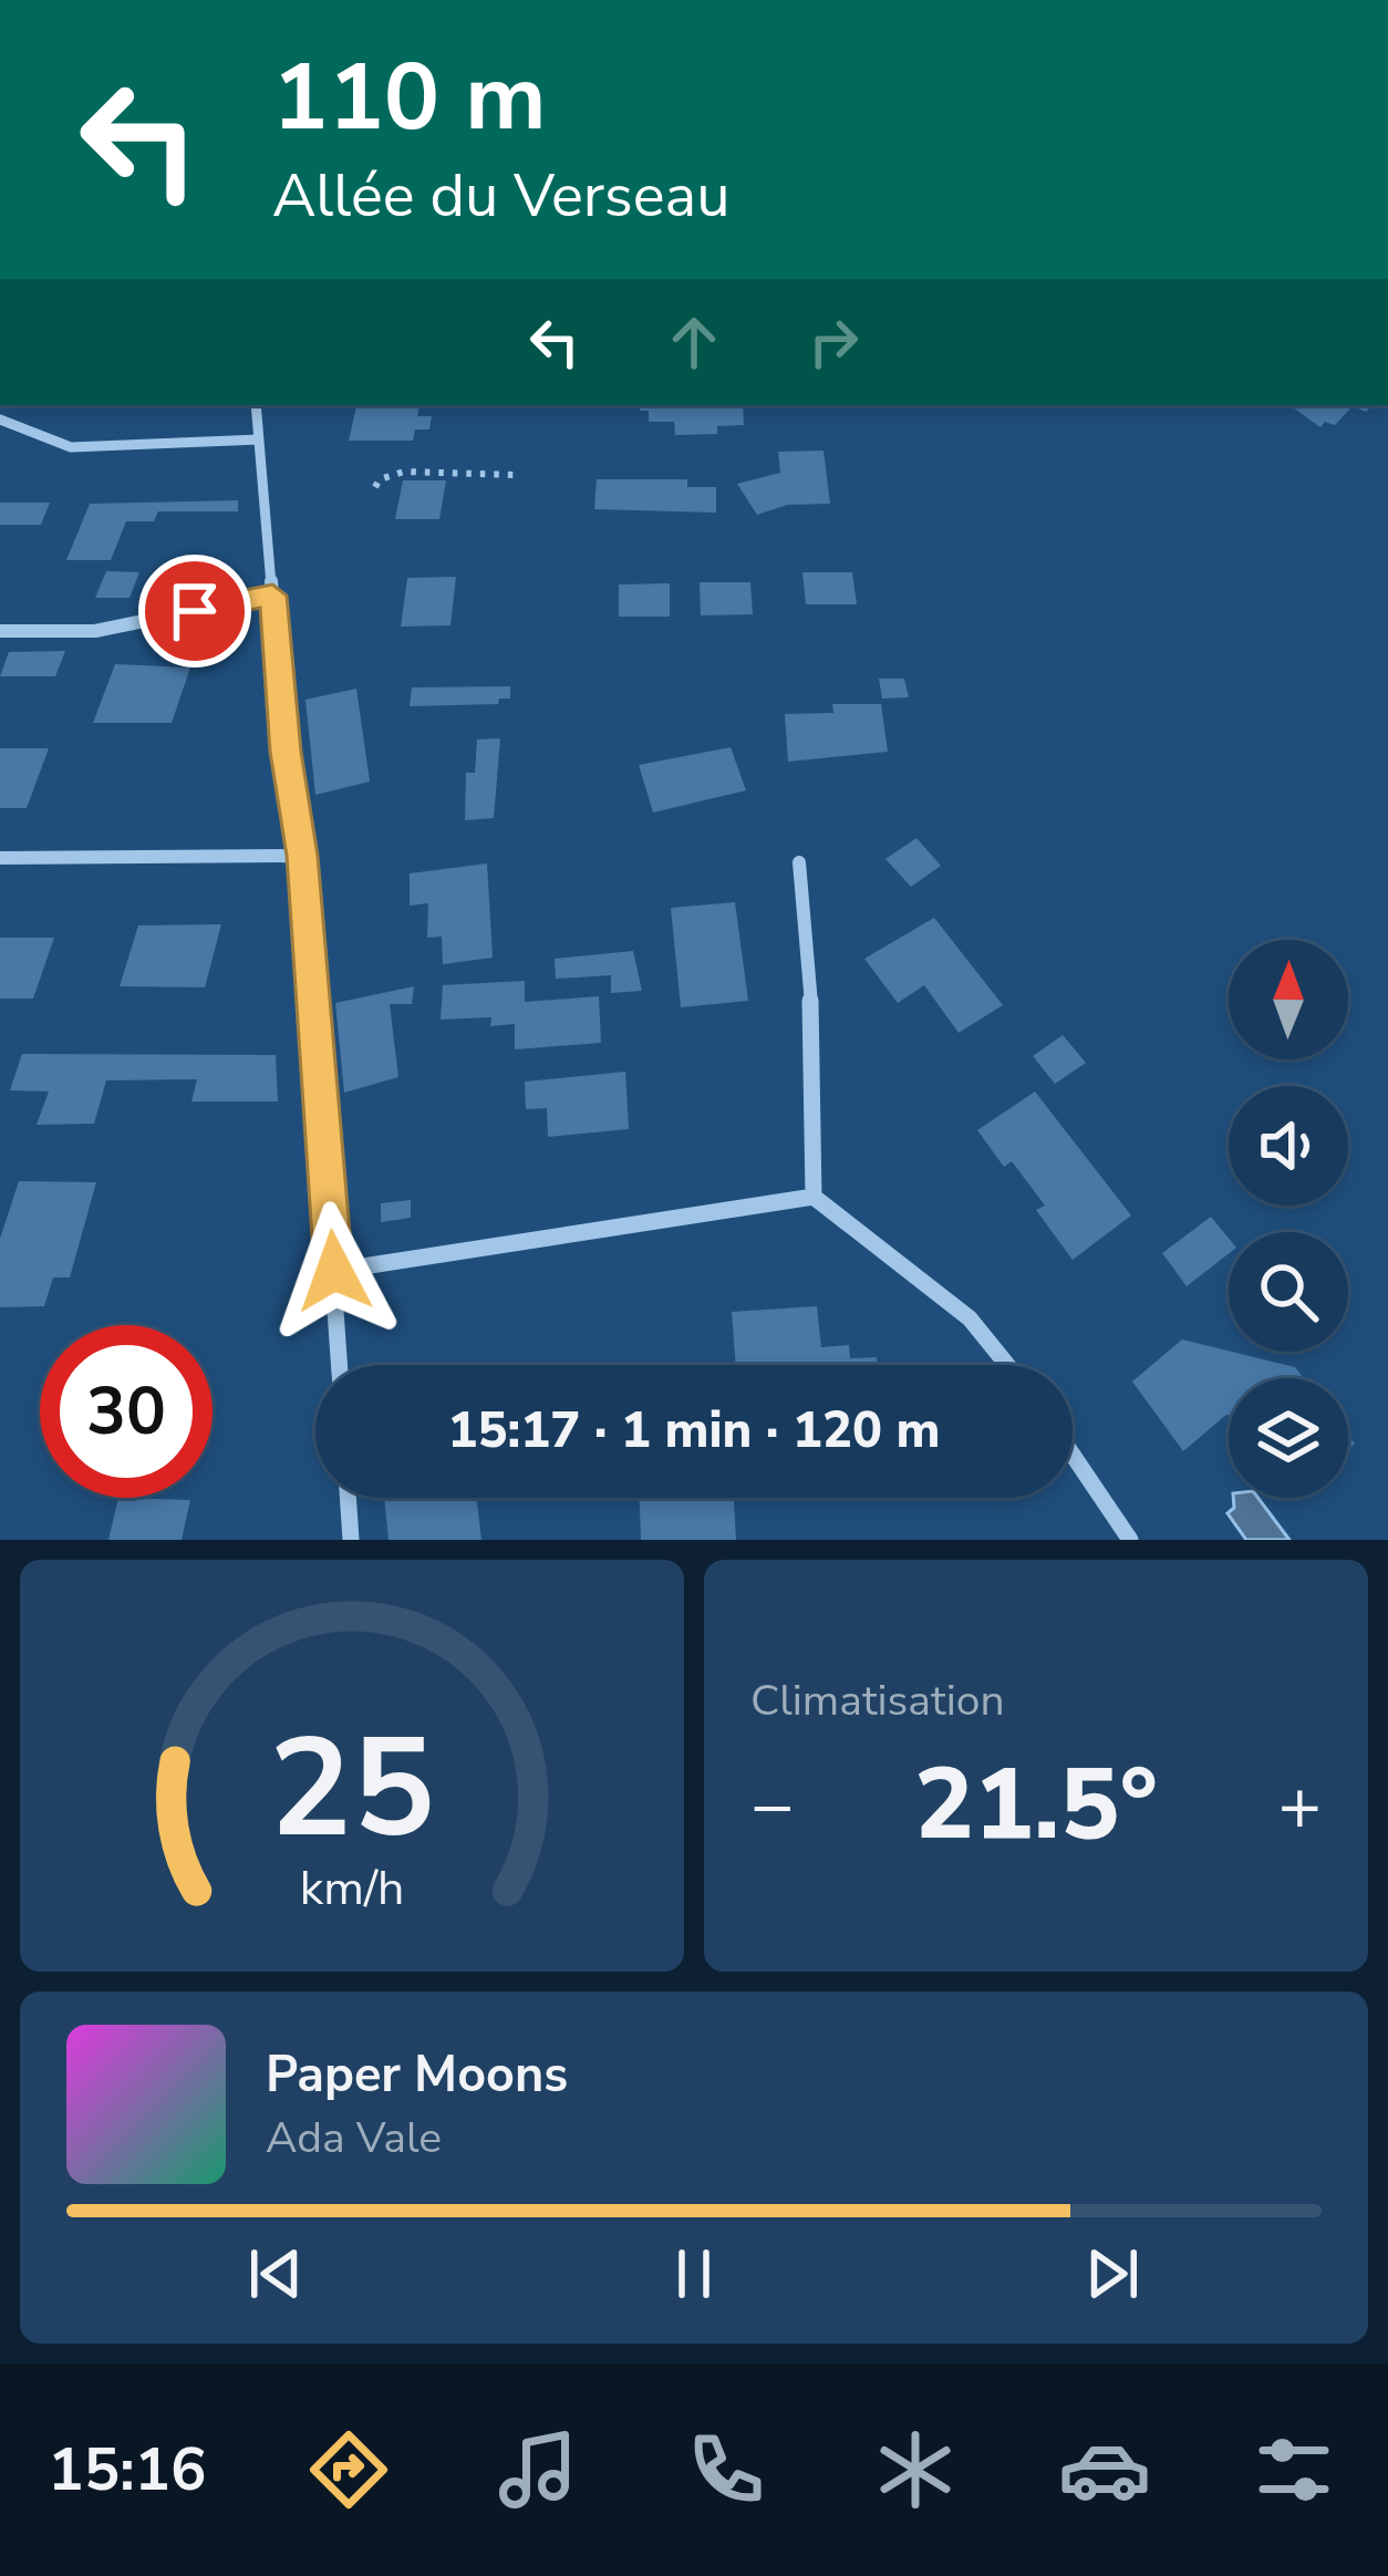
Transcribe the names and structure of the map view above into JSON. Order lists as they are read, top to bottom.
{
  "north": "top",
  "page": {
    "turn": ["110 m", "Allée du Verseau"],
    "limit": "30",
    "trip": "15:17 · 1 min · 120 m",
    "tile": "Climatisation",
    "heat": ["−", "21.5°", "+"],
    "song": ["Paper Moons", "Ada Vale"],
    "tabs": "15:16",
    "gauge": ["25", "km/h"]
  }
}
